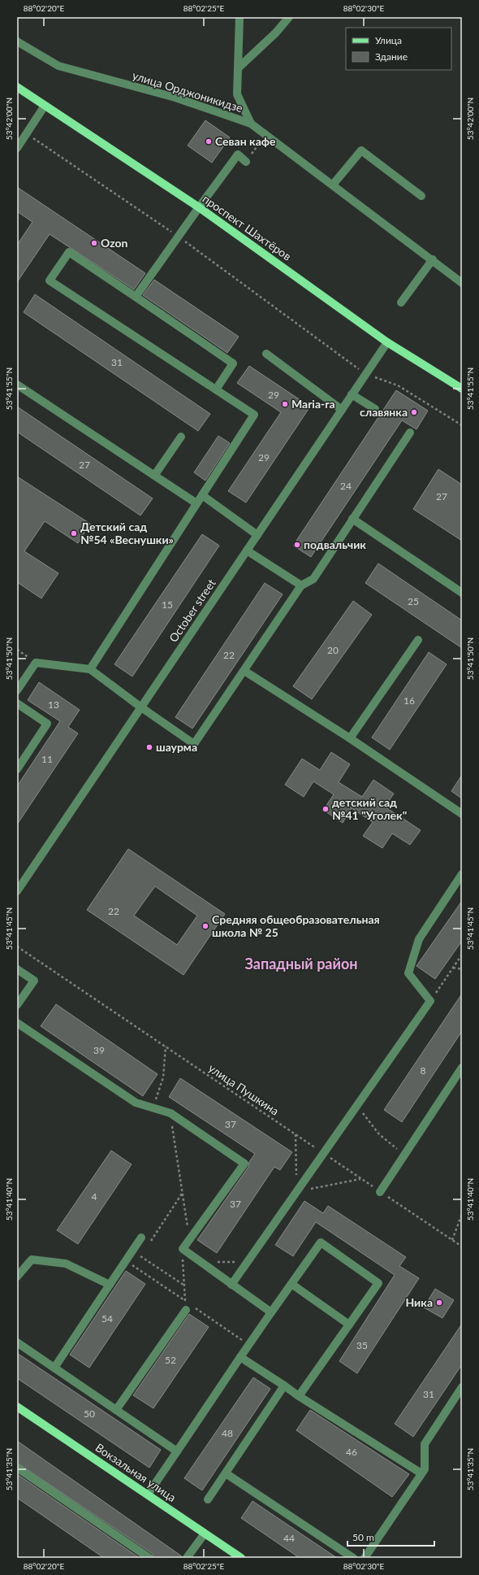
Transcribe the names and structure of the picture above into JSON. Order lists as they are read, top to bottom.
{
  "streets": {
    "main road": ["проспект Шахтёров", "Вокзальная улица"],
    "street": ["улица Орджоникидзе", "October street"],
    "path": ["улица Пушкина"]
  },
  "crossings": [
    ["проспект Шахтёров", "October street"]
  ],
  "districts": ["Западный район"],
  "places": [
    "Севан кафе",
    "Ozon",
    "Maria-ra",
    "славянка",
    "Детский сад №54 «Веснушки»",
    "подвальчик",
    "шаурма",
    "детский сад №41 \"Уголек\"",
    "Средняя общеобразовательная школа № 25",
    "Ника"
  ],
  "house_numbers": [
    "31",
    "29",
    "29",
    "27",
    "24",
    "27",
    "25",
    "15",
    "20",
    "22",
    "16",
    "13",
    "11",
    "22",
    "39",
    "8",
    "37",
    "4",
    "37",
    "54",
    "35",
    "52",
    "31",
    "50",
    "48",
    "46",
    "44"
  ],
  "legend": ["Улица", "Здание"],
  "scale_bar": "50 m",
  "coordinates": [
    "88°02'20\"E",
    "88°02'25\"E",
    "88°02'30\"E",
    "53°42'00\"N",
    "53°41'55\"N",
    "53°41'50\"N",
    "53°41'45\"N",
    "53°41'40\"N",
    "53°41'35\"N"
  ]
}
